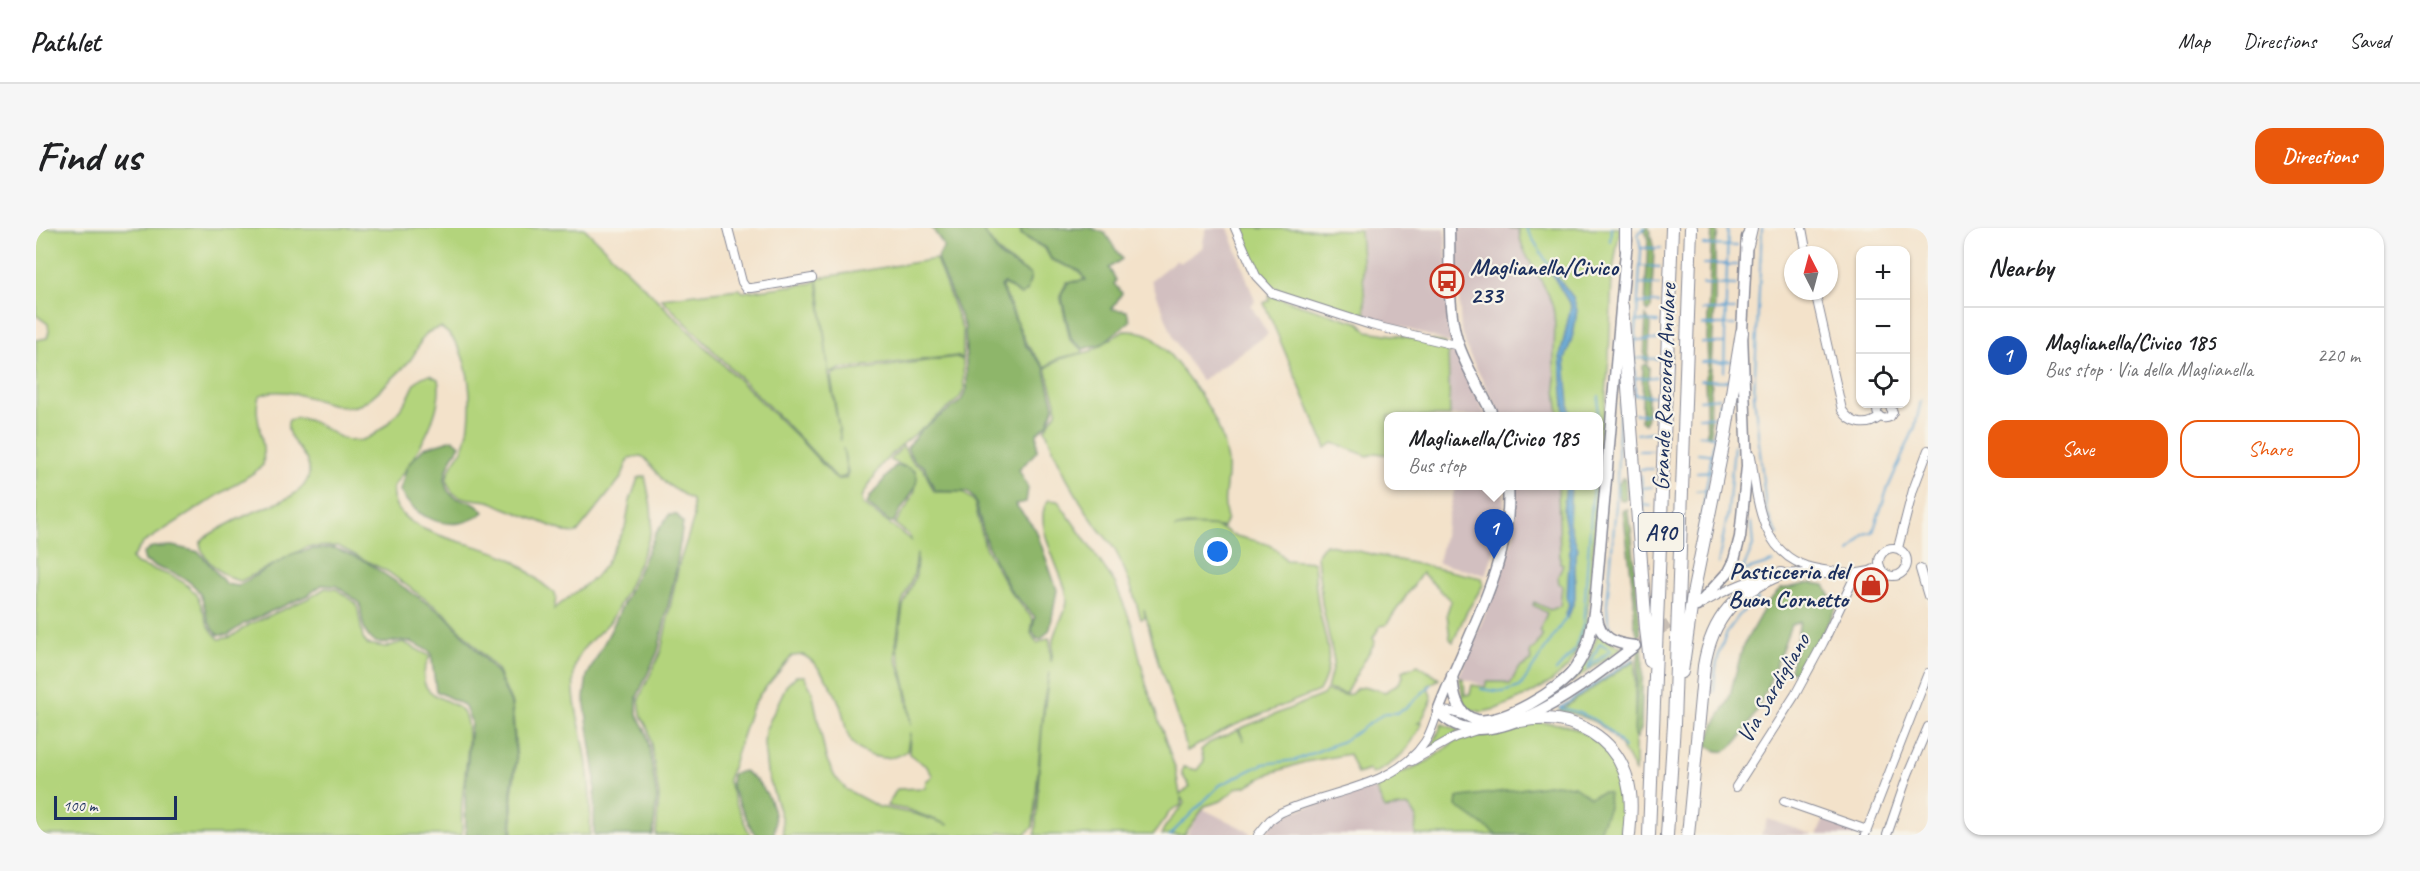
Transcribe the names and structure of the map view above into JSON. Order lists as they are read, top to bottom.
{
  "streets": {
    "highway": ["Grande Raccordo Anulare", "A90"],
    "street": ["Via Sardigliano"]
  },
  "places": {
    "bus stop": ["Maglianella/Civico 233"],
    "shop": ["Pasticceria del Buon Cornetto"]
  },
  "scale_bar": "100 m",
  "north": "top",
  "page": {
    "header": "Pathlet",
    "nav": ["Map", "Directions", "Saved"],
    "buttons": [
      "Directions",
      ["Save", "Share"]
    ],
    "title": "Find us",
    "heading": "Nearby",
    "map_buttons": ["+", "−"],
    "list": [
      {
        "mark": "1",
        "name": "Maglianella/Civico 185",
        "note": "Bus stop · Via della Maglianella",
        "value": "220 m"
      }
    ],
    "popup": ["Maglianella/Civico 185", "Bus stop"],
    "pins": "1",
    "scale": "100 m"
  }
}
